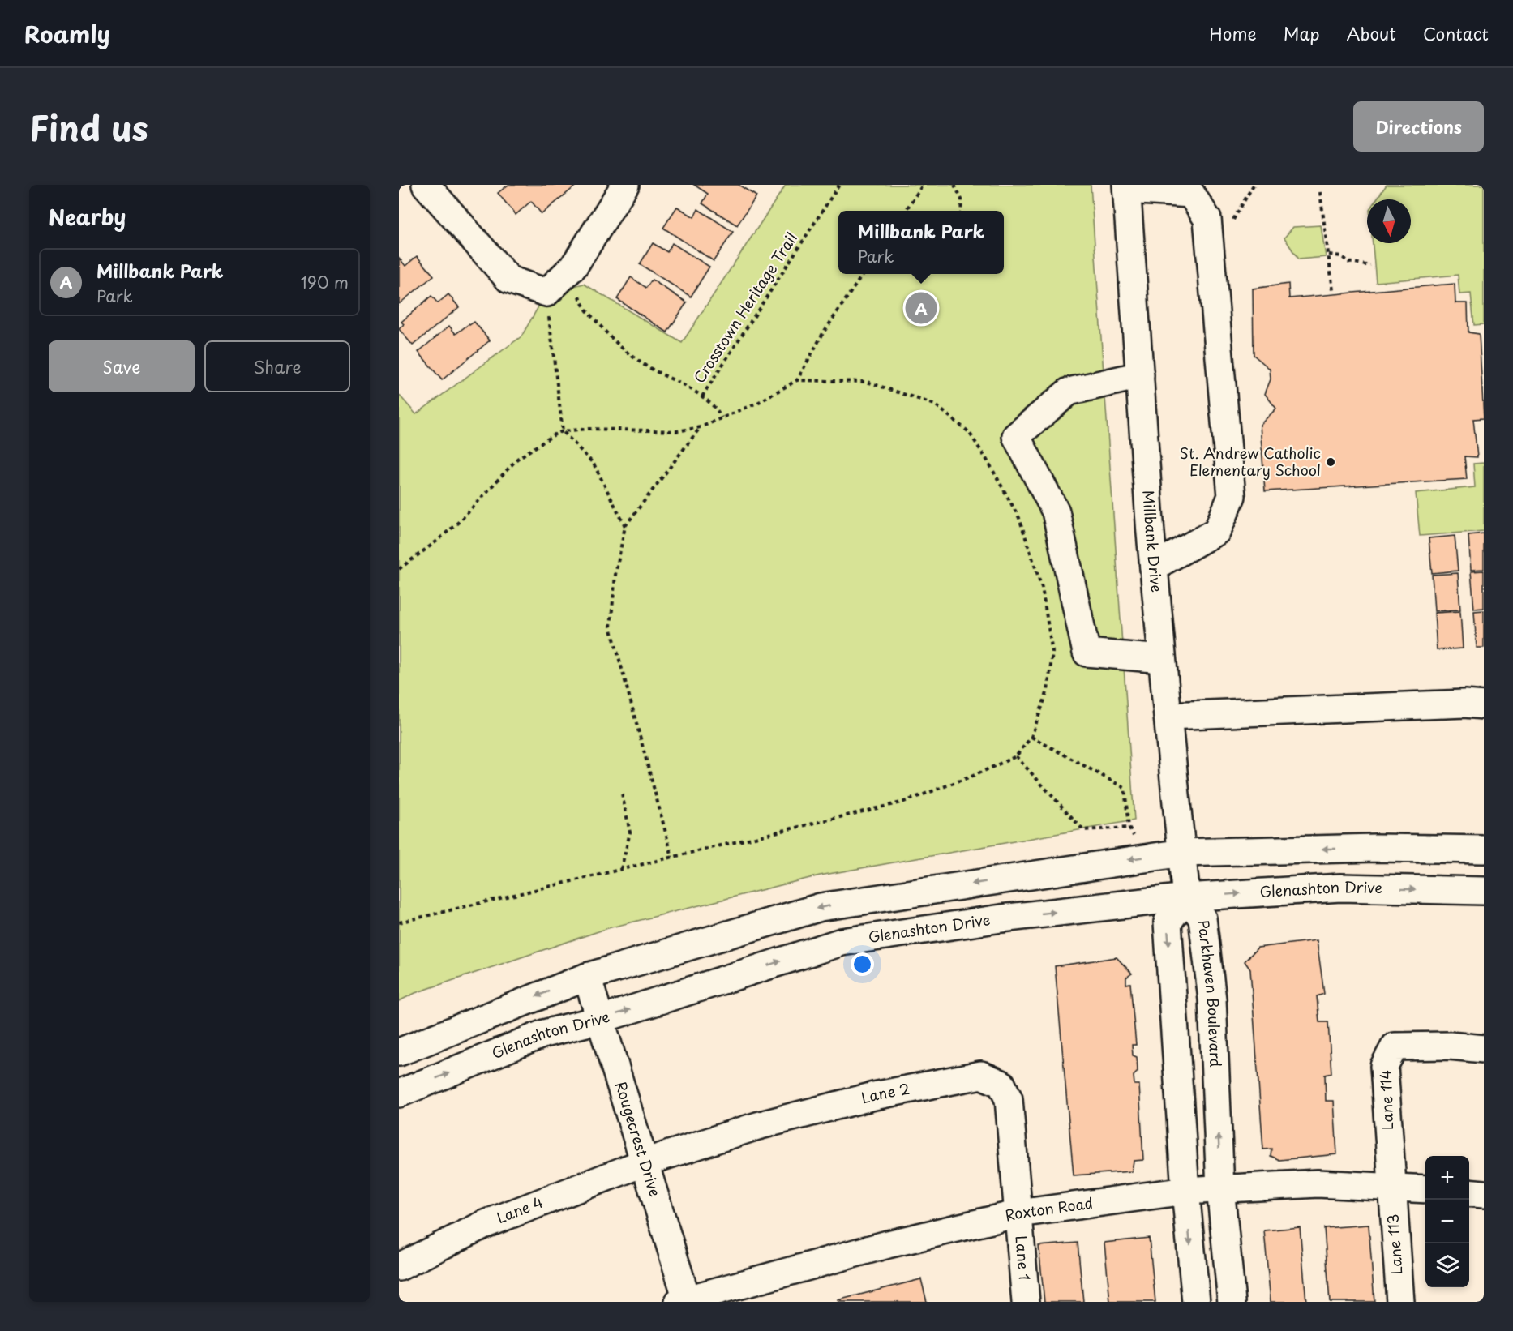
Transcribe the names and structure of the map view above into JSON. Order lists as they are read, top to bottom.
{
  "streets": {
    "street": [
      "Millbank Drive",
      "Glenashton Drive",
      "Parkhaven Boulevard",
      "Lane 2",
      "Lane 114",
      "Rougecrest Drive",
      "Roxton Road",
      "Lane 4",
      "Lane 113",
      "Lane 1"
    ],
    "path": ["Crosstown Heritage Trail"]
  },
  "crossings": [
    ["Millbank Drive", "Glenashton Drive"],
    ["Millbank Drive", "Parkhaven Boulevard"],
    ["Glenashton Drive", "Parkhaven Boulevard"],
    ["Glenashton Drive", "Rougecrest Drive"],
    ["Parkhaven Boulevard", "Roxton Road"],
    ["Lane 2", "Rougecrest Drive"],
    ["Lane 2", "Roxton Road"],
    ["Lane 2", "Lane 4"],
    ["Lane 2", "Lane 1"],
    ["Lane 114", "Roxton Road"],
    ["Lane 114", "Lane 113"],
    ["Rougecrest Drive", "Roxton Road"],
    ["Rougecrest Drive", "Lane 4"],
    ["Roxton Road", "Lane 113"],
    ["Roxton Road", "Lane 1"]
  ],
  "places": ["St. Andrew Catholic Elementary School"],
  "north": "bottom",
  "page": {
    "header": "Roamly",
    "nav": [
      "Home",
      "Map",
      "About",
      "Contact"
    ],
    "title": "Find us",
    "buttons": [
      "Directions",
      ["Save", "Share"]
    ],
    "heading": "Nearby",
    "popup": ["Millbank Park", "Park"],
    "list": [
      {
        "mark": "A",
        "name": "Millbank Park",
        "note": "Park",
        "value": "190 m"
      }
    ],
    "pins": "A",
    "map_buttons": ["+", "−"]
  }
}
